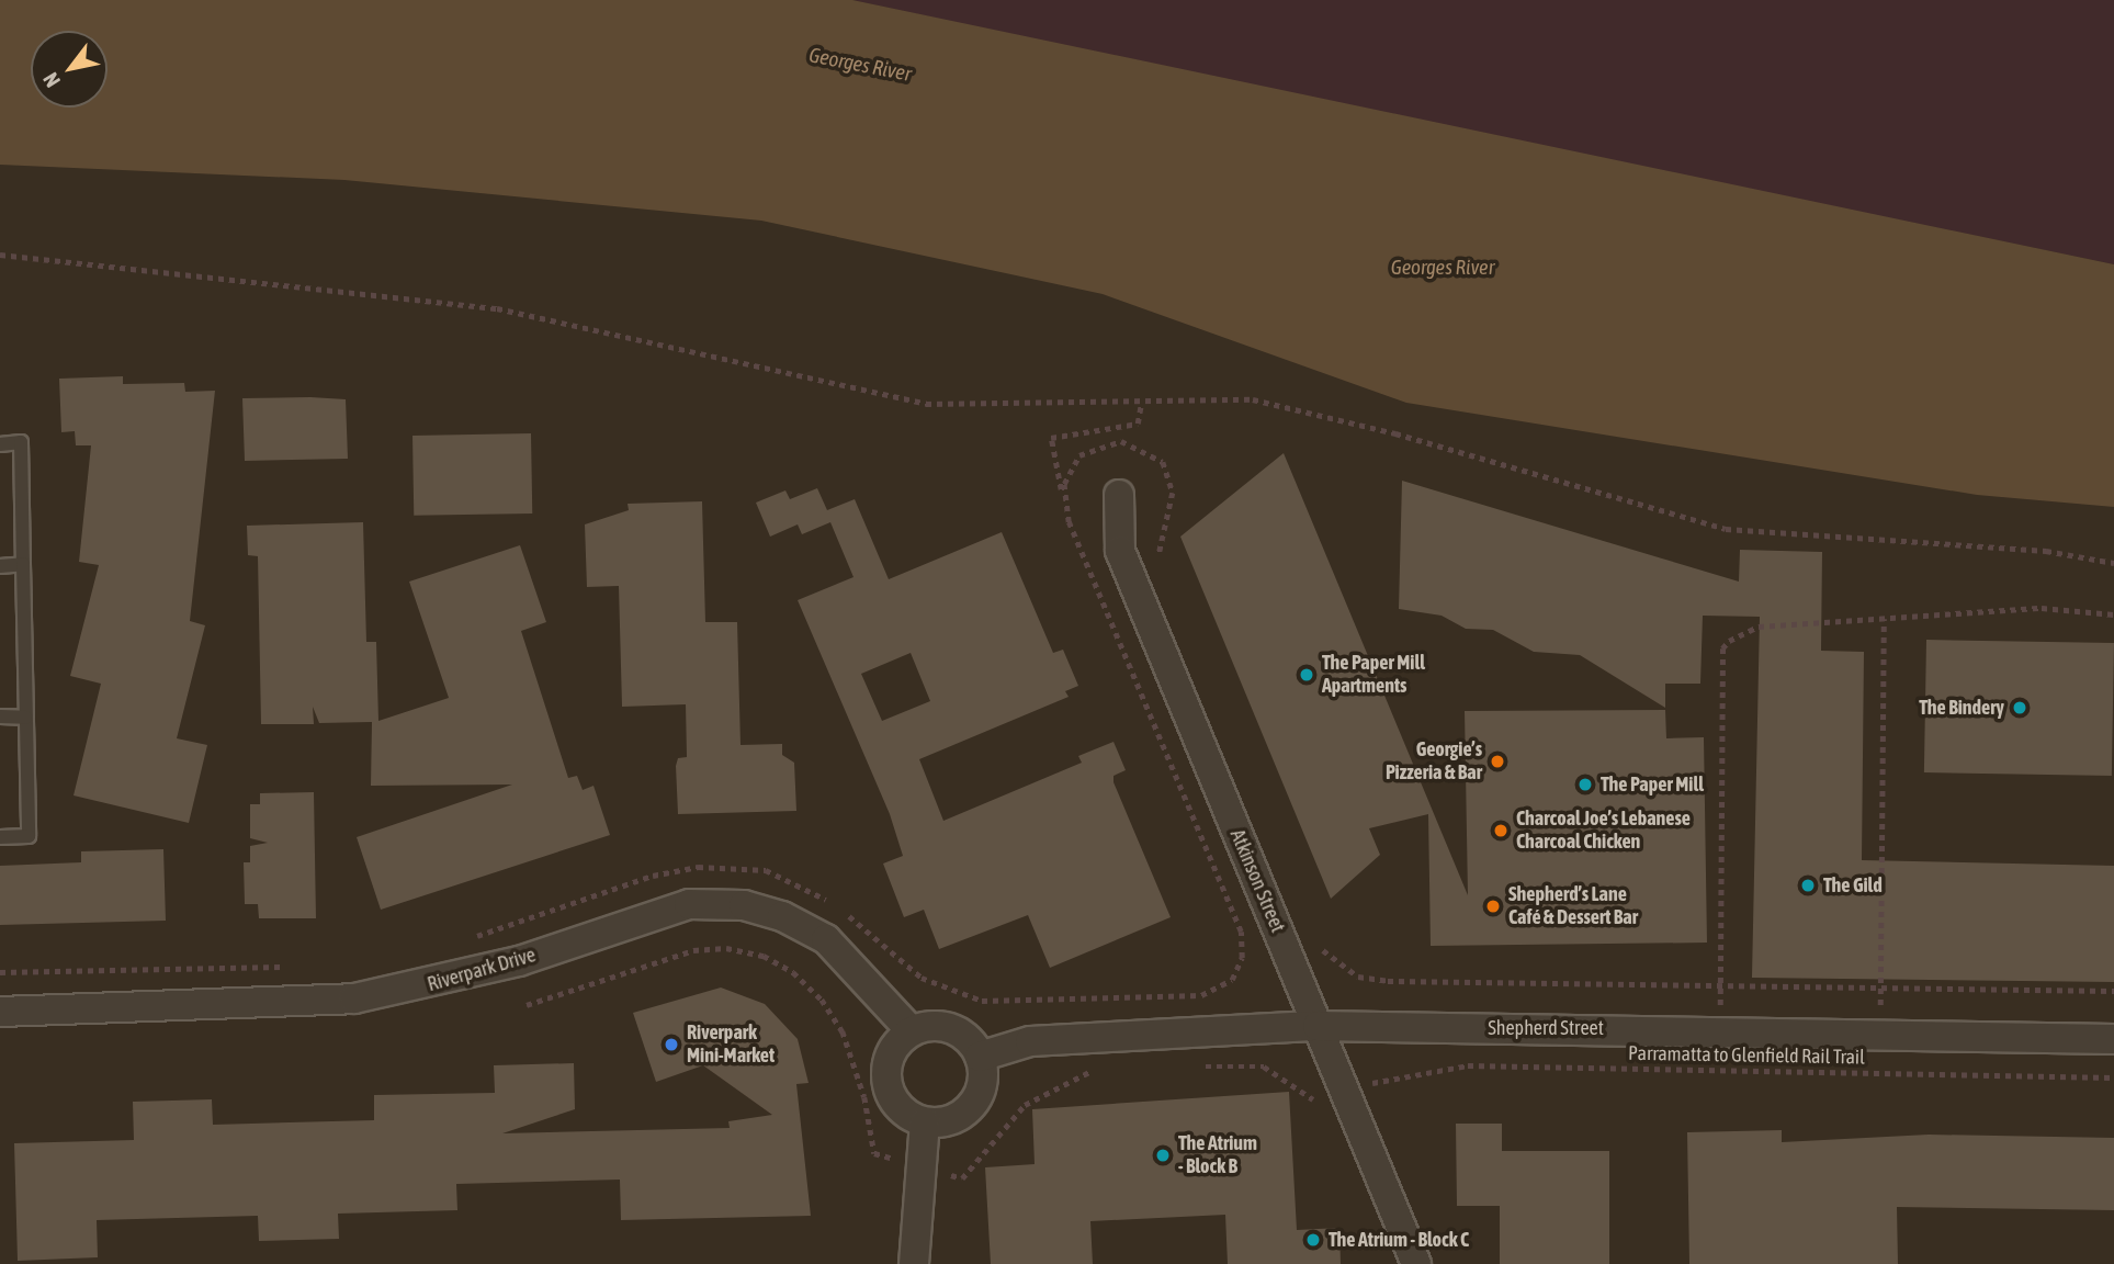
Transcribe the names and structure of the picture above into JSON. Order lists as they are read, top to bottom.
{
  "streets": {
    "street": ["Atkinson Street", "Riverpark Drive", "Shepherd Street"],
    "path": ["Parramatta to Glenfield Rail Trail"]
  },
  "crossings": [
    ["Atkinson Street", "Shepherd Street"],
    ["Riverpark Drive", "Shepherd Street"]
  ],
  "water": ["Georges River"],
  "places": [
    "The Paper Mill Apartments",
    "The Bindery",
    "Georgie’s Pizzeria & Bar",
    "The Paper Mill",
    "Charcoal Joe’s Lebanese Charcoal Chicken",
    "The Gild",
    "Shepherd’s Lane Café & Dessert Bar",
    "Riverpark Mini-Market",
    "The Atrium - Block B",
    "The Atrium - Block C"
  ],
  "north": "bottom left"
}
